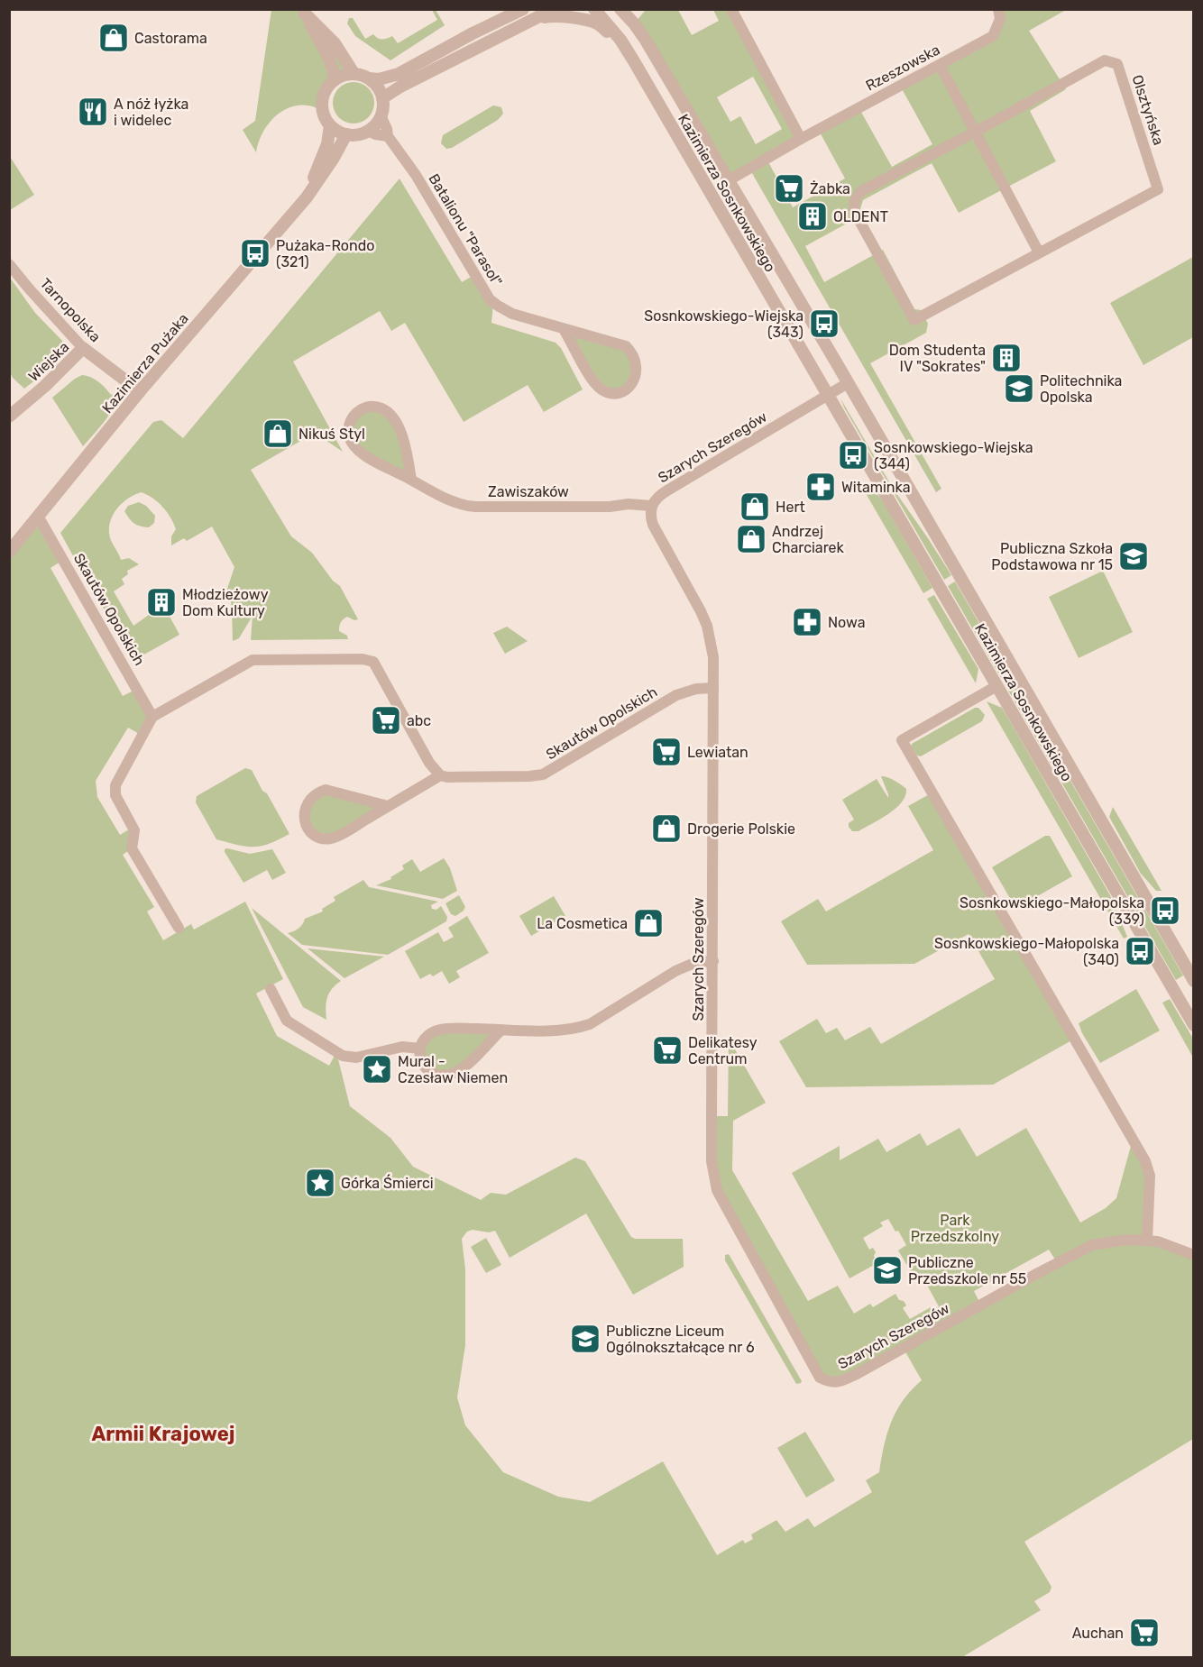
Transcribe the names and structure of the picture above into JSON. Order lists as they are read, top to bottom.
{
  "streets": {
    "street": [
      "Rzeszowska",
      "Olsztyńska",
      "Kazimierza Sosnkowskiego",
      "Batalionu \"Parasol\"",
      "Tarnopolska",
      "Wiejska",
      "Kazimierza Pużaka",
      "Szarych Szeregów",
      "Zawiszaków",
      "Skautów Opolskich"
    ]
  },
  "crossings": [
    ["Rzeszowska", "Kazimierza Sosnkowskiego"],
    ["Kazimierza Sosnkowskiego", "Szarych Szeregów"],
    ["Batalionu \"Parasol\"", "Kazimierza Pużaka"],
    ["Tarnopolska", "Wiejska"],
    ["Tarnopolska", "Kazimierza Pużaka"],
    ["Kazimierza Pużaka", "Skautów Opolskich"],
    ["Szarych Szeregów", "Zawiszaków"],
    ["Szarych Szeregów", "Skautów Opolskich"]
  ],
  "districts": ["Armii Krajowej"],
  "parks": ["Park Przedszkolny"],
  "places": {
    "shop": [
      "Castorama",
      "Nikuś Styl",
      "Hert",
      "Andrzej Charciarek",
      "Drogerie Polskie",
      "La Cosmetica"
    ],
    "restaurant": ["A nóż łyżka i widelec"],
    "supermarket": [
      "Żabka",
      "abc",
      "Lewiatan",
      "Delikatesy Centrum",
      "Auchan"
    ],
    "building": ["OLDENT", "Dom Studenta IV \"Sokrates\"", "Młodzieżowy Dom Kultury"],
    "bus stop": [
      "Pużaka-Rondo (321)",
      "Sosnkowskiego-Wiejska (343)",
      "Sosnkowskiego-Wiejska (344)",
      "Sosnkowskiego-Małopolska (339)",
      "Sosnkowskiego-Małopolska (340)"
    ],
    "school or university": [
      "Politechnika Opolska",
      "Publiczna Szkoła Podstawowa nr 15",
      "Publiczne Przedszkole nr 55",
      "Publiczne Liceum Ogólnokształcące nr 6"
    ],
    "pharmacy": ["Witaminka", "Nowa"],
    "place": ["Mural - Czesław Niemen", "Górka Śmierci"]
  }
}
